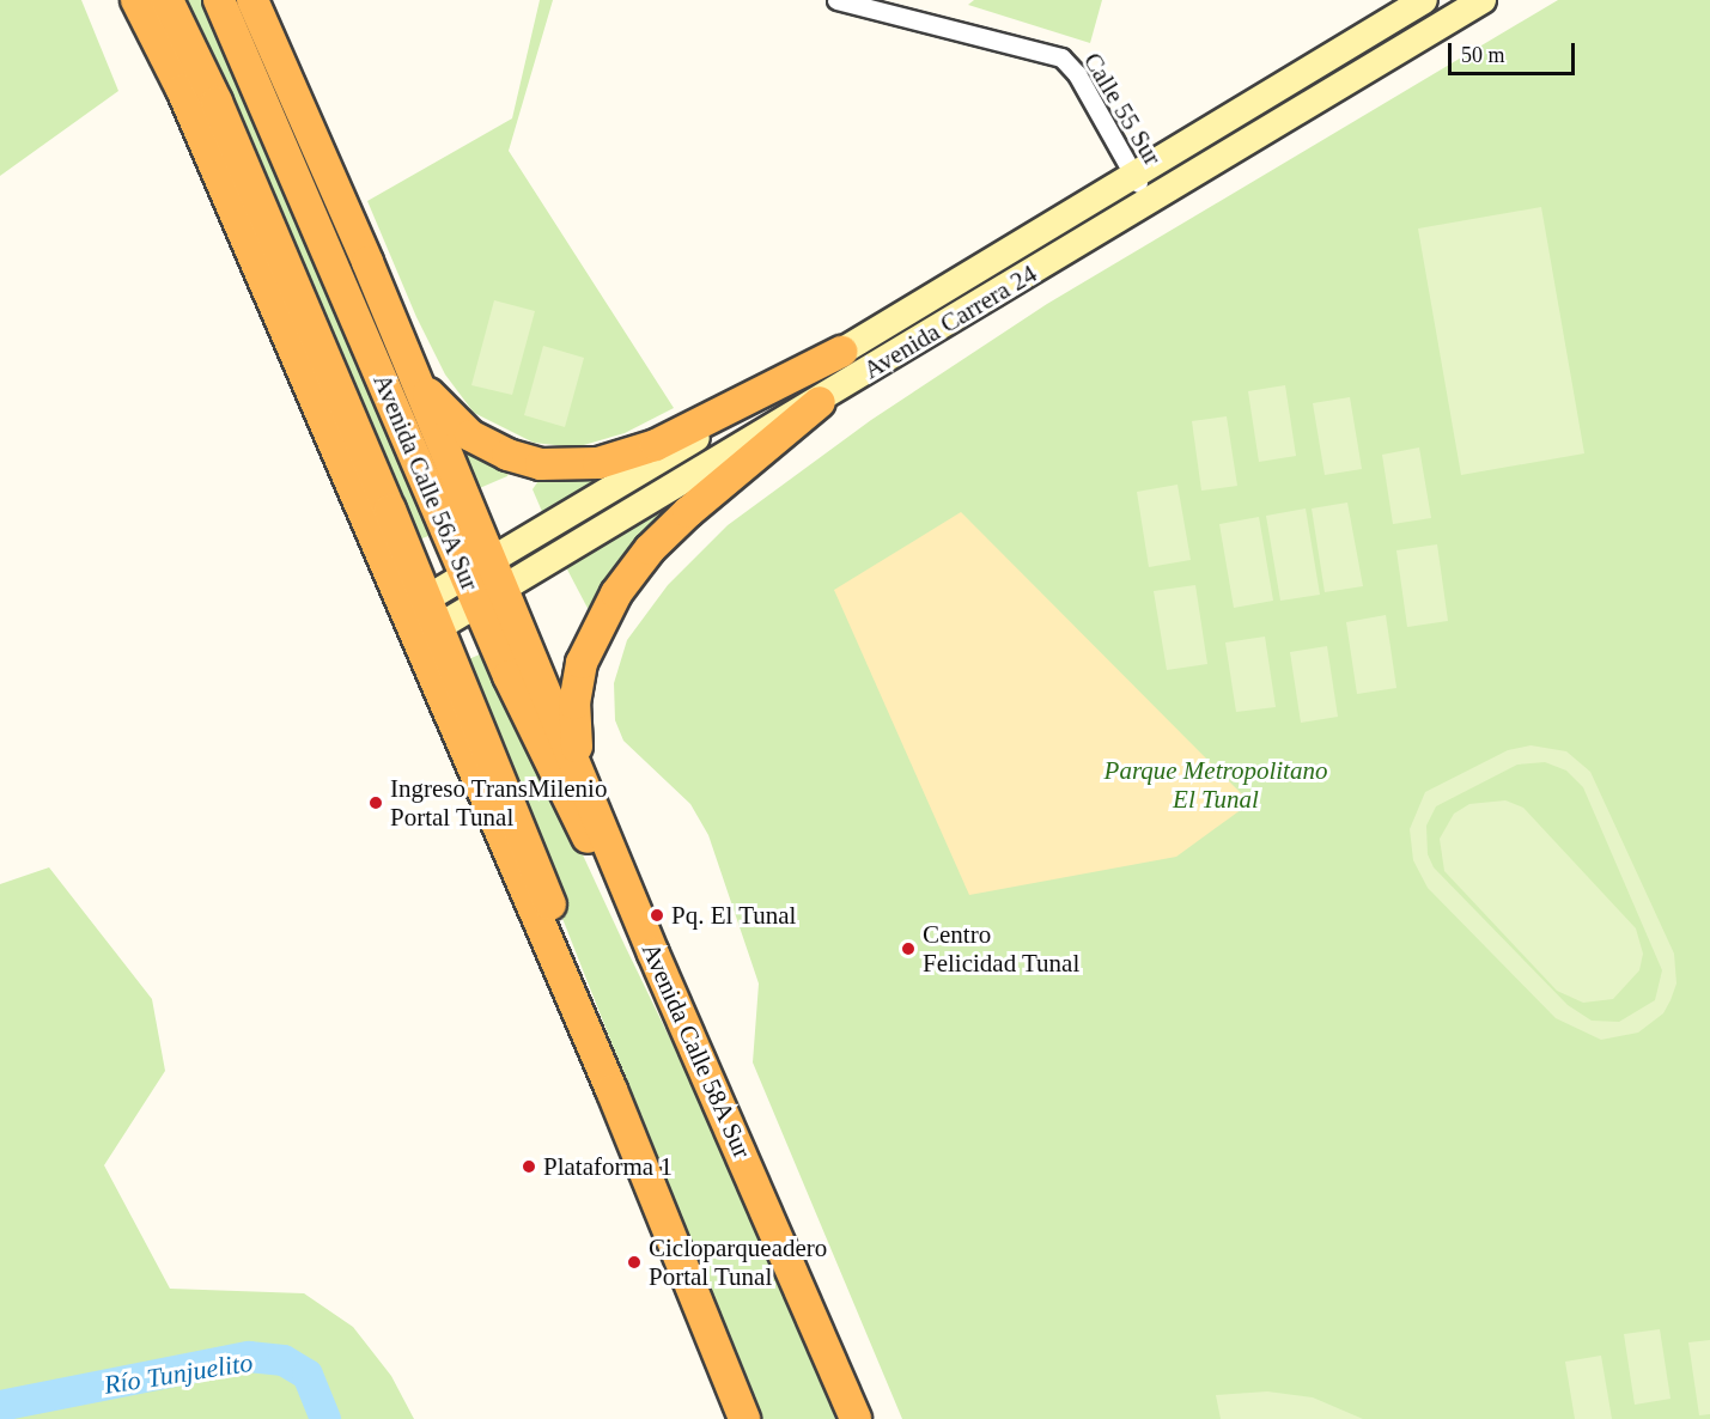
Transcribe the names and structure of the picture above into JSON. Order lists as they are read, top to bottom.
{
  "streets": {
    "highway": ["Avenida Calle 56A Sur", "Avenida Calle 58A Sur"],
    "main road": ["Avenida Carrera 24"],
    "street": ["Calle 55 Sur"]
  },
  "crossings": [
    ["Calle 55 Sur", "Avenida Carrera 24"],
    ["Avenida Carrera 24", "Avenida Calle 56A Sur"],
    ["Avenida Carrera 24", "Avenida Calle 58A Sur"],
    ["Avenida Calle 56A Sur", "Avenida Calle 58A Sur"]
  ],
  "water": ["Río Tunjuelito"],
  "parks": ["Parque Metropolitano El Tunal"],
  "places": [
    "Ingreso TransMilenio Portal Tunal",
    "Pq. El Tunal",
    "Centro Felicidad Tunal",
    "Plataforma 1",
    "Cicloparqueadero Portal Tunal"
  ],
  "scale_bar": "50 m"
}
